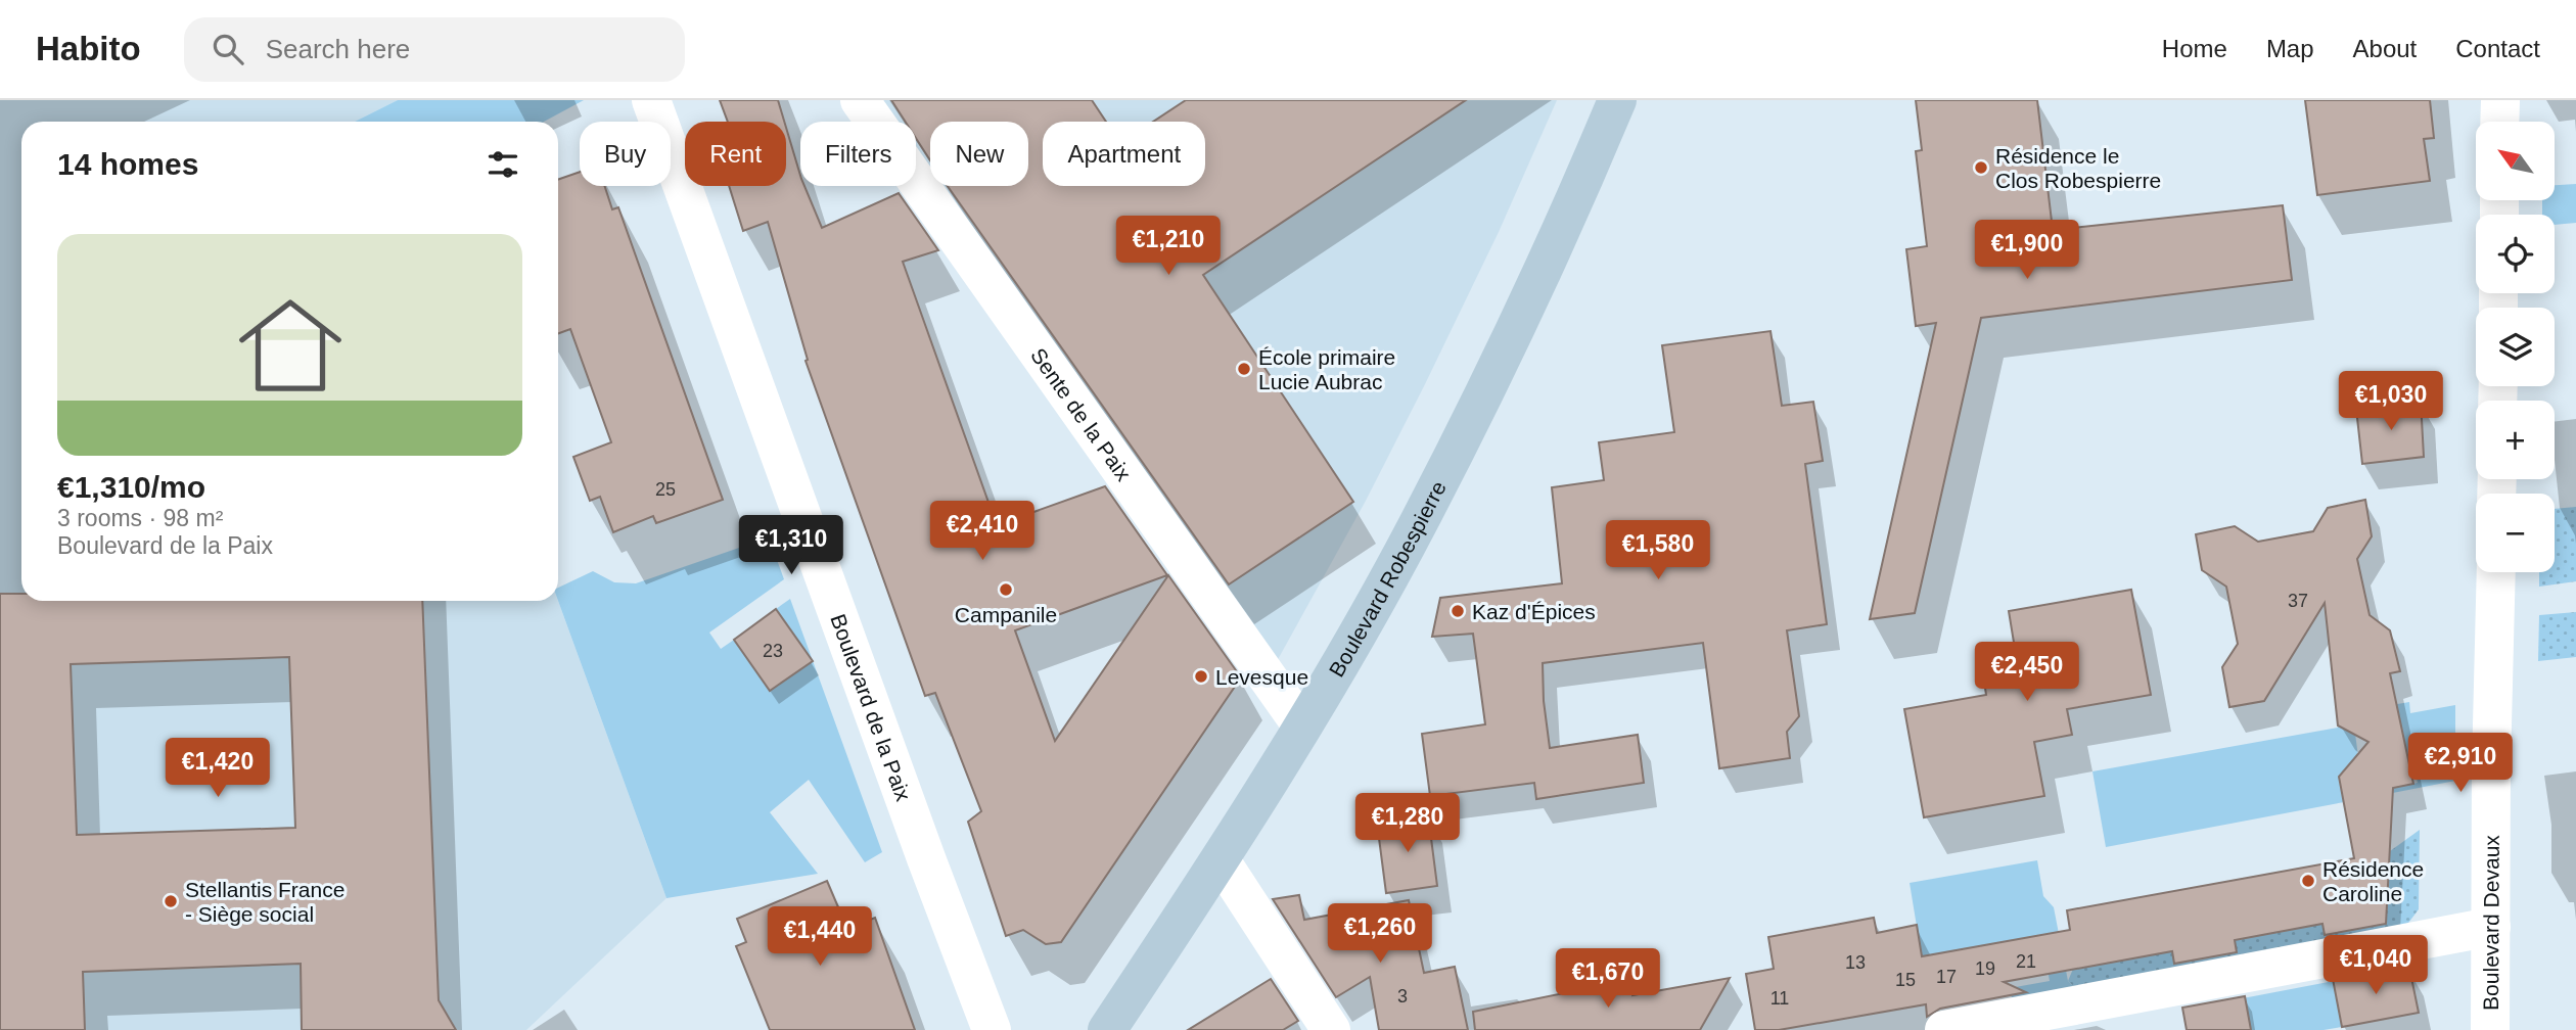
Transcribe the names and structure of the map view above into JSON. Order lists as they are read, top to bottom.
{
  "streets": {
    "main road": ["Boulevard Robespierre"],
    "street": ["Sente de la Paix", "Boulevard de la Paix", "Boulevard Devaux"]
  },
  "crossings": [
    ["Sente de la Paix", "Boulevard Robespierre"]
  ],
  "places": [
    "Résidence le Clos Robespierre",
    "École primaire Lucie Aubrac",
    "Campanile",
    "Kaz d'Épices",
    "Levesque",
    "Résidence Caroline",
    "Stellantis France - Siège social"
  ],
  "house_numbers": [
    "25",
    "37",
    "23",
    "21",
    "13",
    "19",
    "17",
    "15",
    "3",
    "11"
  ],
  "north": "top left",
  "page": {
    "header": "Habito",
    "search": "Search here",
    "nav": [
      "Home",
      "Map",
      "About",
      "Contact"
    ],
    "map_buttons": ["+", "−"],
    "chip": [
      "Buy",
      "Rent",
      "Filters",
      "New",
      "Apartment"
    ],
    "heading": "14 homes",
    "list": [
      {
        "name": "€1,310/mo",
        "note": "3 rooms · 98 m² · Boulevard de la Paix"
      }
    ],
    "price": [
      "€1,210",
      "€1,900",
      "€1,030",
      "€2,410",
      "€1,310",
      "€1,580",
      "€2,450",
      "€2,910",
      "€1,420",
      "€1,280",
      "€1,260",
      "€1,440",
      "€1,040",
      "€1,670"
    ]
  }
}
